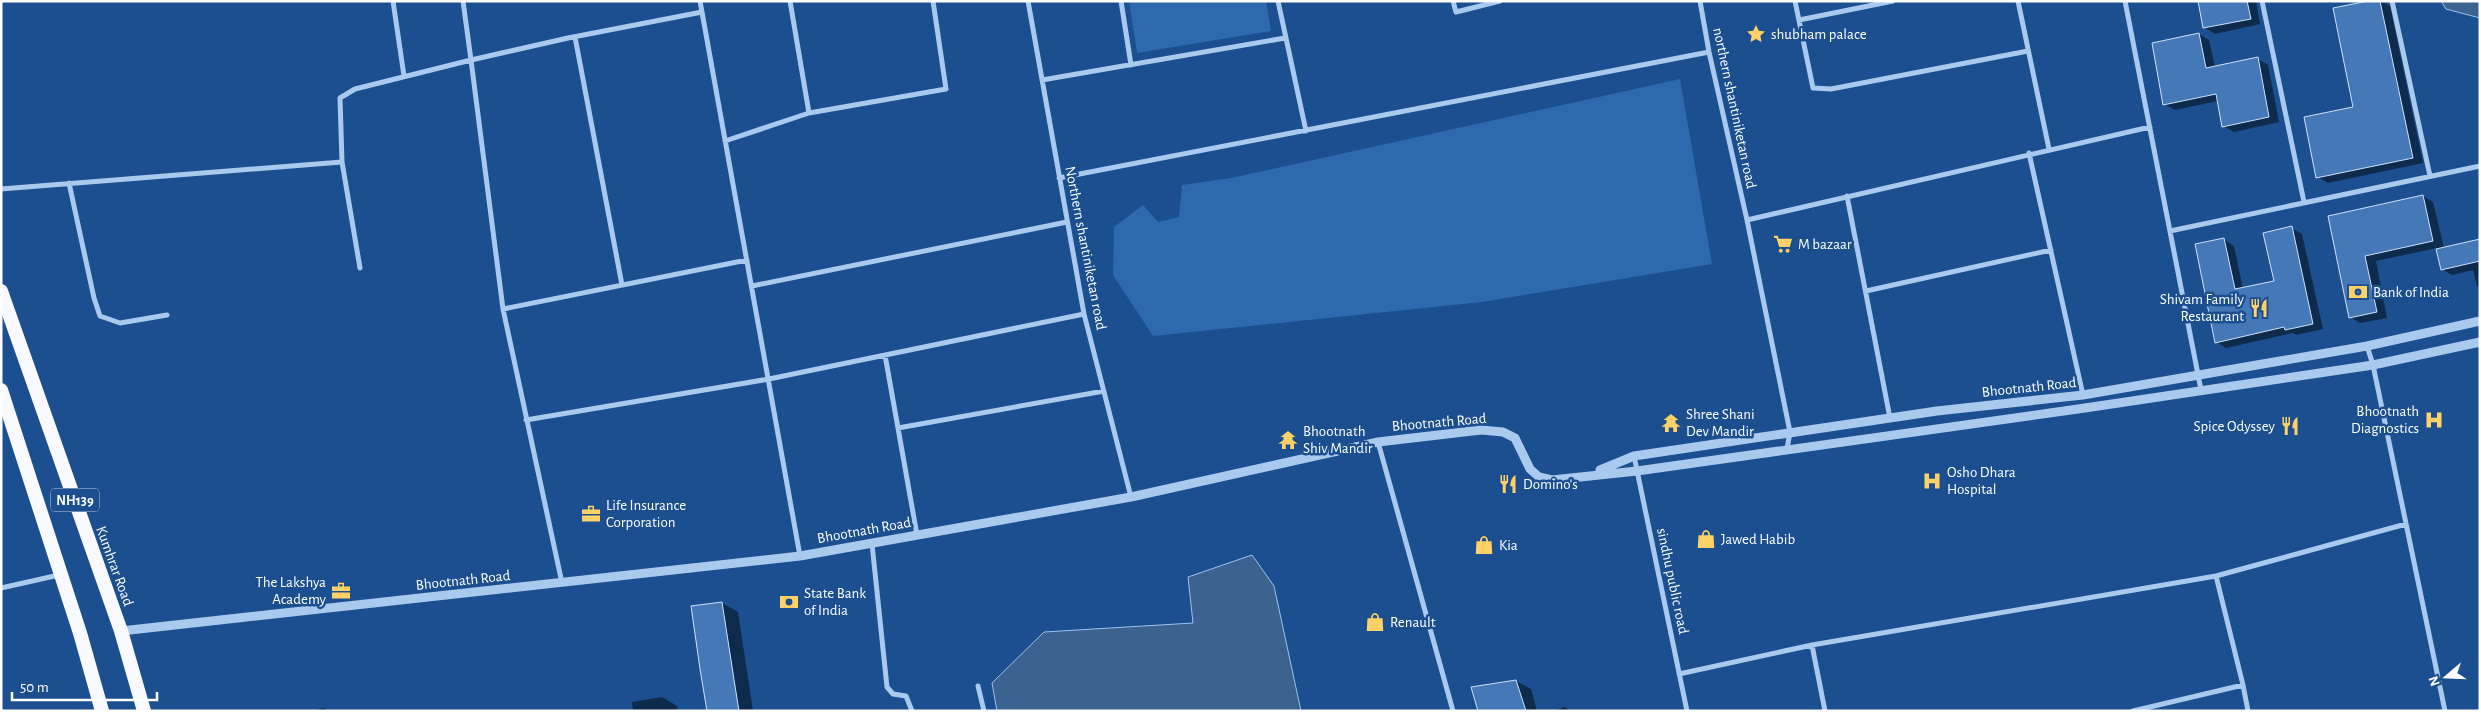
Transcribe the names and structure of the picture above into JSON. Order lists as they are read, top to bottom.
{
  "streets": {
    "highway": ["NH139", "Kumhrar Road"],
    "street": [
      "northern shantiniketan road",
      "Northern shantiniketan road",
      "Bhootnath Road",
      "sindhu public road"
    ]
  },
  "crossings": [
    ["northern shantiniketan road", "Bhootnath Road"],
    ["Northern shantiniketan road", "Bhootnath Road"],
    ["Bhootnath Road", "Kumhrar Road"],
    ["Bhootnath Road", "sindhu public road"]
  ],
  "places": {
    "place": ["shubham palace"],
    "supermarket": ["M bazaar"],
    "bank": ["Bank of India", "State Bank of India"],
    "restaurant": ["Shivam Family Restaurant", "Spice Odyssey", "Domino's"],
    "hospital": ["Bhootnath Diagnostics", "Osho Dhara Hospital"],
    "temple": ["Shree Shani Dev Mandir", "Bhootnath Shiv Mandir"],
    "office": ["Life Insurance Corporation", "The Lakshya Academy"],
    "shop": ["Jawed Habib", "Kia", "Renault"]
  },
  "scale_bar": "50 m",
  "north": "left"
}
